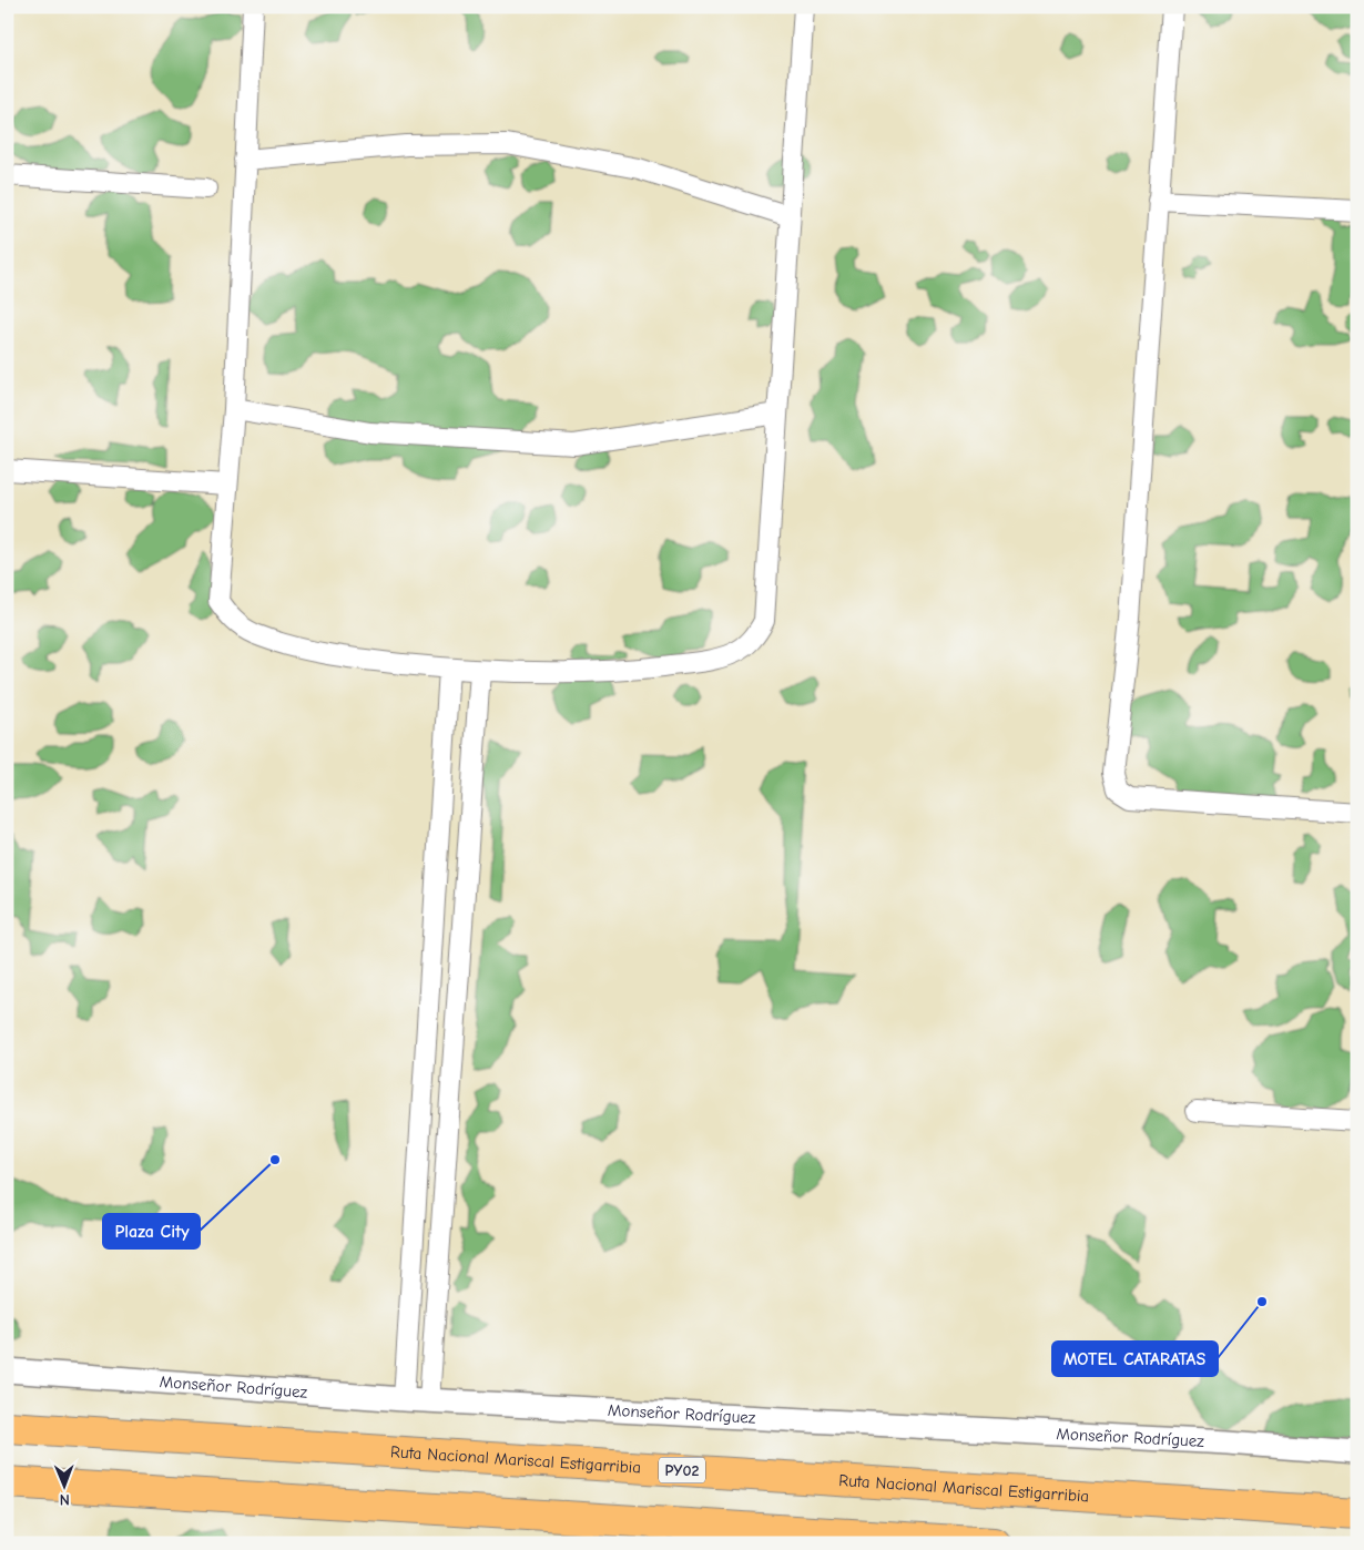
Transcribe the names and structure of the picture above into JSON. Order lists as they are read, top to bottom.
{
  "streets": {
    "highway": ["Ruta Nacional Mariscal Estigarribia", "PY02"],
    "street": ["Monseñor Rodríguez"]
  },
  "places": ["Plaza City", "MOTEL CATARATAS"],
  "north": "bottom"
}
